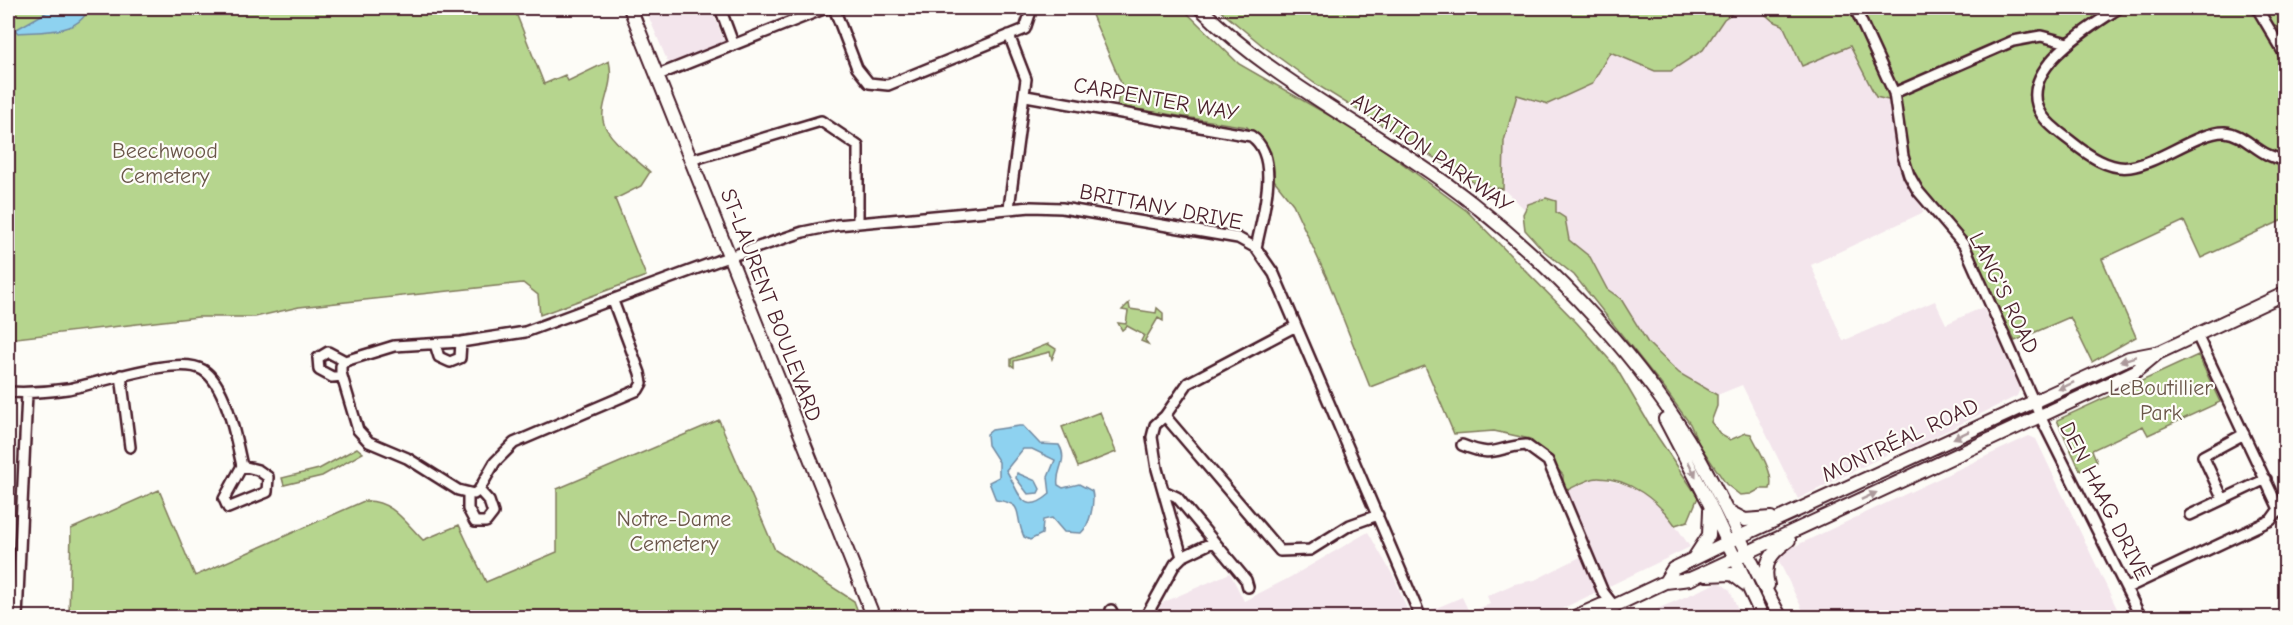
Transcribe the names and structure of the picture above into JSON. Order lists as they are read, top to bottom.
{
  "streets": {
    "main road": ["AVIATION PARKWAY", "ST-LAURENT BOULEVARD", "MONTRÉAL ROAD"],
    "street": [
      "CARPENTER WAY",
      "BRITTANY DRIVE",
      "LANG'S ROAD",
      "DEN HAAG DRIVE"
    ]
  },
  "crossings": [
    ["CARPENTER WAY", "BRITTANY DRIVE"],
    ["AVIATION PARKWAY", "MONTRÉAL ROAD"],
    ["BRITTANY DRIVE", "ST-LAURENT BOULEVARD"],
    ["LANG'S ROAD", "MONTRÉAL ROAD"],
    ["LANG'S ROAD", "DEN HAAG DRIVE"],
    ["MONTRÉAL ROAD", "DEN HAAG DRIVE"]
  ],
  "parks": ["Beechwood Cemetery", "LeBoutillier Park", "Notre-Dame Cemetery"]
}
